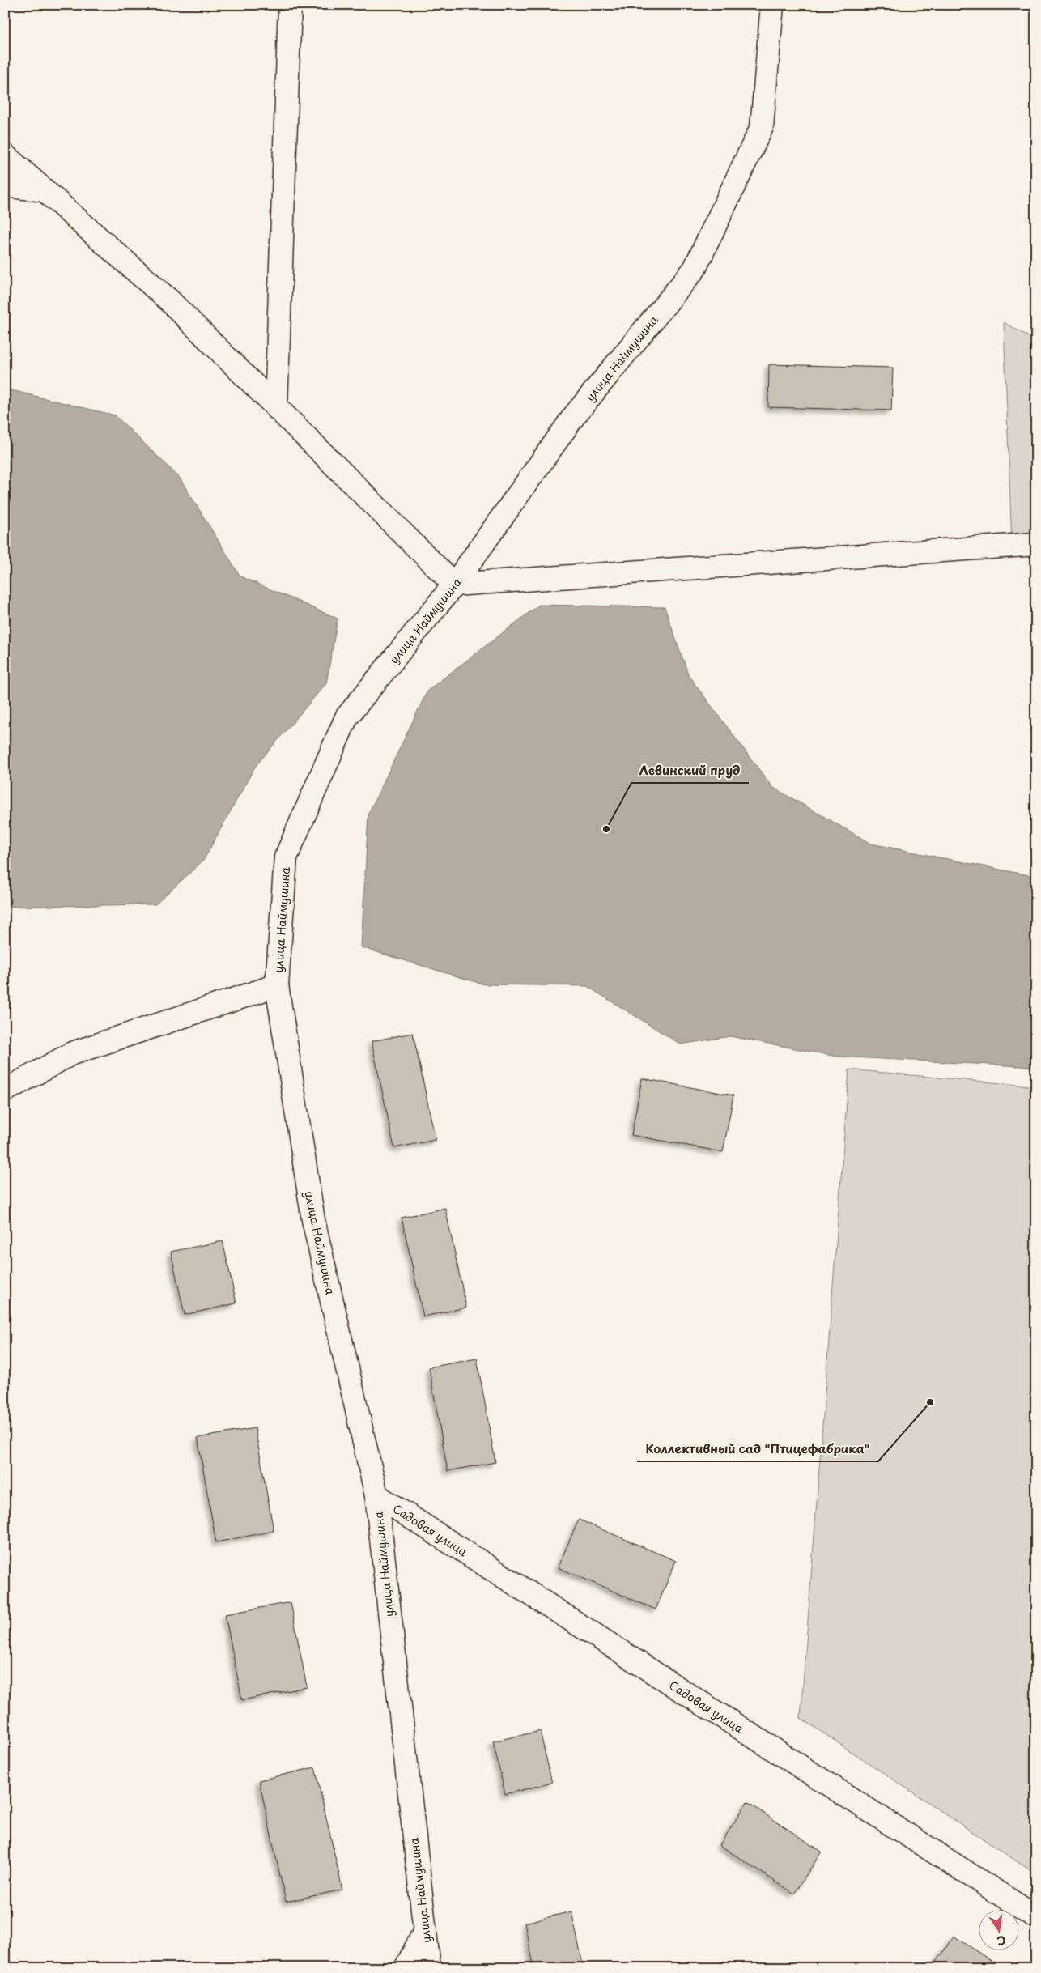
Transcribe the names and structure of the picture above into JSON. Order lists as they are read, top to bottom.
{
  "streets": {
    "street": ["улица Наймушина", "Садовая улица"]
  },
  "crossings": [
    ["улица Наймушина", "Садовая улица"]
  ],
  "places": ["Левинский пруд", "Коллективный сад \"Птицефабрика\""],
  "north": "bottom"
}
